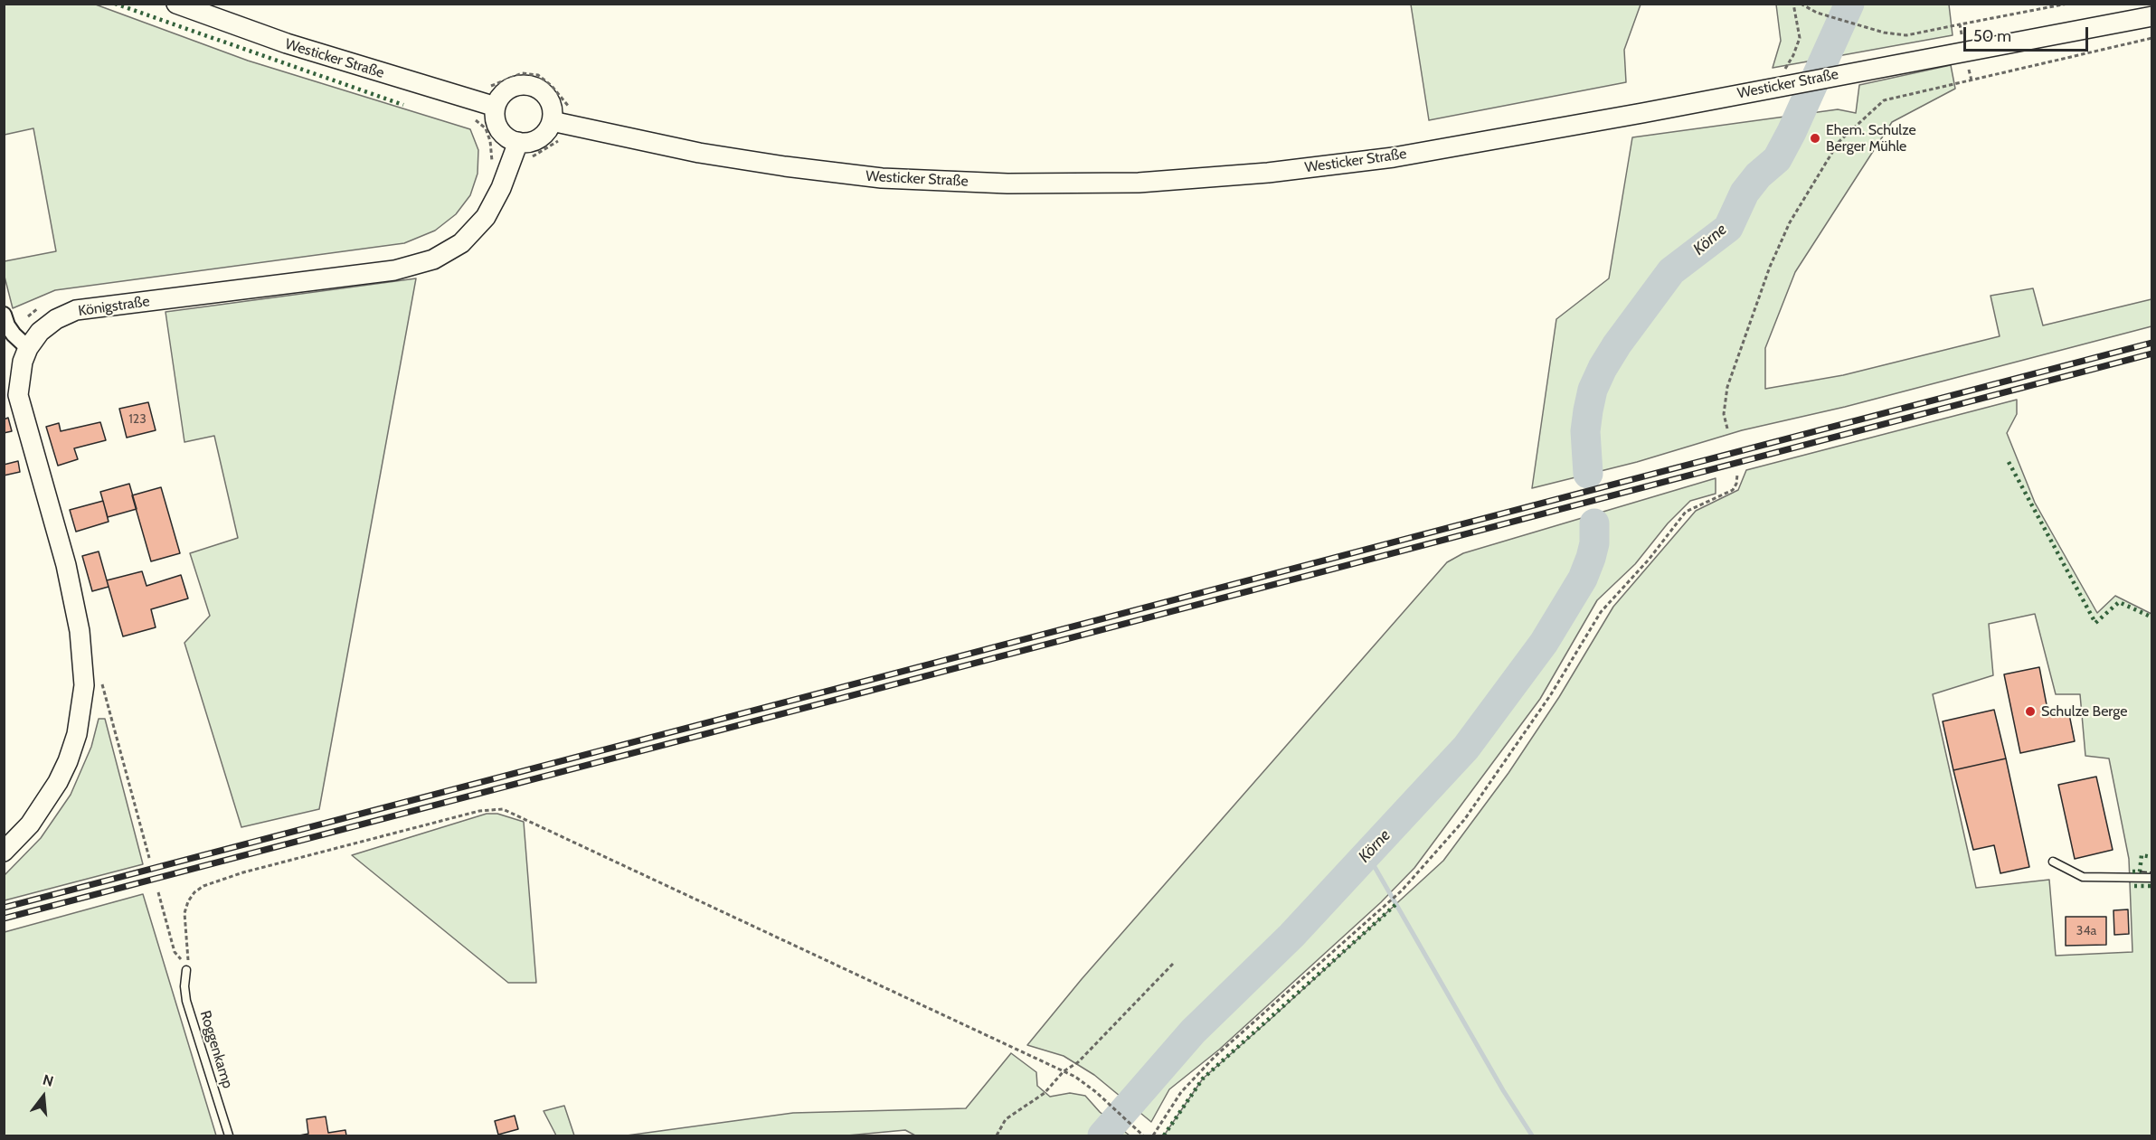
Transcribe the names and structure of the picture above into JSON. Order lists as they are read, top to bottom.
{
  "streets": {
    "street": ["Westicker Straße", "Königstraße"],
    "lane": ["Roggenkamp"]
  },
  "crossings": [
    ["Westicker Straße", "Königstraße"]
  ],
  "water": ["Körne"],
  "places": ["Ehem. Schulze Berger Mühle", "Schulze Berge"],
  "house_numbers": ["123", "34a"],
  "scale_bar": "50 m",
  "north": "top"
}
